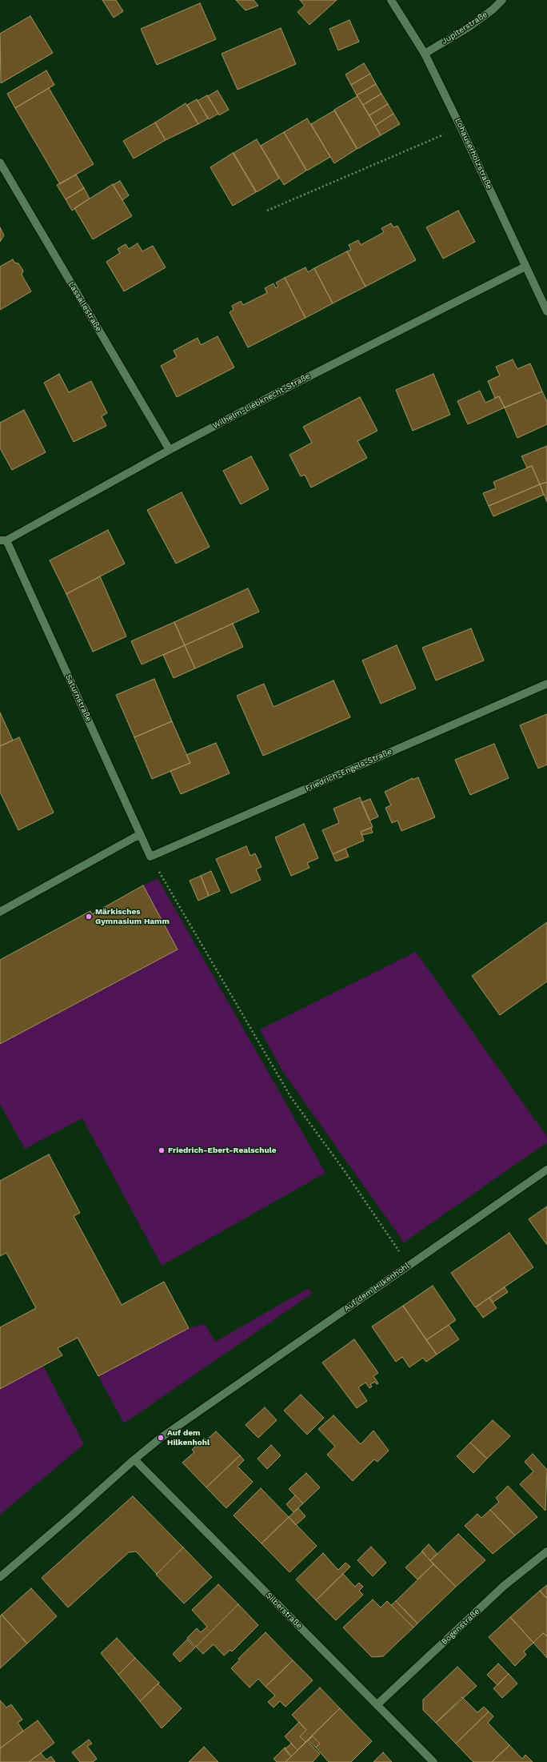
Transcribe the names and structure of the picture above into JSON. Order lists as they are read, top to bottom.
{
  "streets": {
    "street": [
      "Jupiterstraße",
      "Lohauserholzstraße",
      "Lassallestraße",
      "Wilhelm-Liebknecht-Straße",
      "Saturnstraße",
      "Friedrich-Engels-Straße",
      "Auf dem Hilkenhohl",
      "Silberstraße",
      "Bogenstraße"
    ]
  },
  "crossings": [
    ["Jupiterstraße", "Lohauserholzstraße"],
    ["Lohauserholzstraße", "Wilhelm-Liebknecht-Straße"],
    ["Lassallestraße", "Wilhelm-Liebknecht-Straße"],
    ["Wilhelm-Liebknecht-Straße", "Saturnstraße"],
    ["Saturnstraße", "Friedrich-Engels-Straße"],
    ["Auf dem Hilkenhohl", "Silberstraße"],
    ["Silberstraße", "Bogenstraße"]
  ],
  "places": ["Märkisches Gymnasium Hamm", "Friedrich-Ebert-Realschule", "Auf dem Hilkenhohl"]
}
